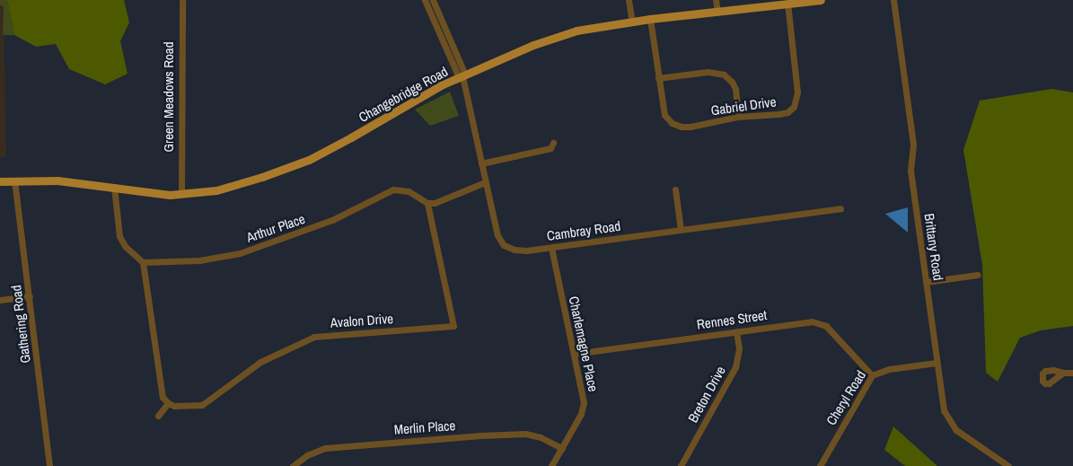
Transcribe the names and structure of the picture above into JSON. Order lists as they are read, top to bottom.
{
  "streets": {
    "main road": ["Changebridge Road"],
    "street": [
      "Green Meadows Road",
      "Gabriel Drive",
      "Arthur Place",
      "Cambray Road",
      "Brittany Road",
      "Rennes Street",
      "Avalon Drive",
      "Gathering Road",
      "Charlemagne Place",
      "Breton Drive",
      "Cheryl Road",
      "Merlin Place"
    ]
  },
  "crossings": [
    ["Changebridge Road", "Green Meadows Road"],
    ["Changebridge Road", "Gabriel Drive"],
    ["Changebridge Road", "Cambray Road"],
    ["Changebridge Road", "Gathering Road"],
    ["Arthur Place", "Avalon Drive"],
    ["Cambray Road", "Charlemagne Place"],
    ["Brittany Road", "Cheryl Road"],
    ["Rennes Street", "Charlemagne Place"],
    ["Rennes Street", "Breton Drive"],
    ["Rennes Street", "Cheryl Road"],
    ["Charlemagne Place", "Merlin Place"]
  ]
}
